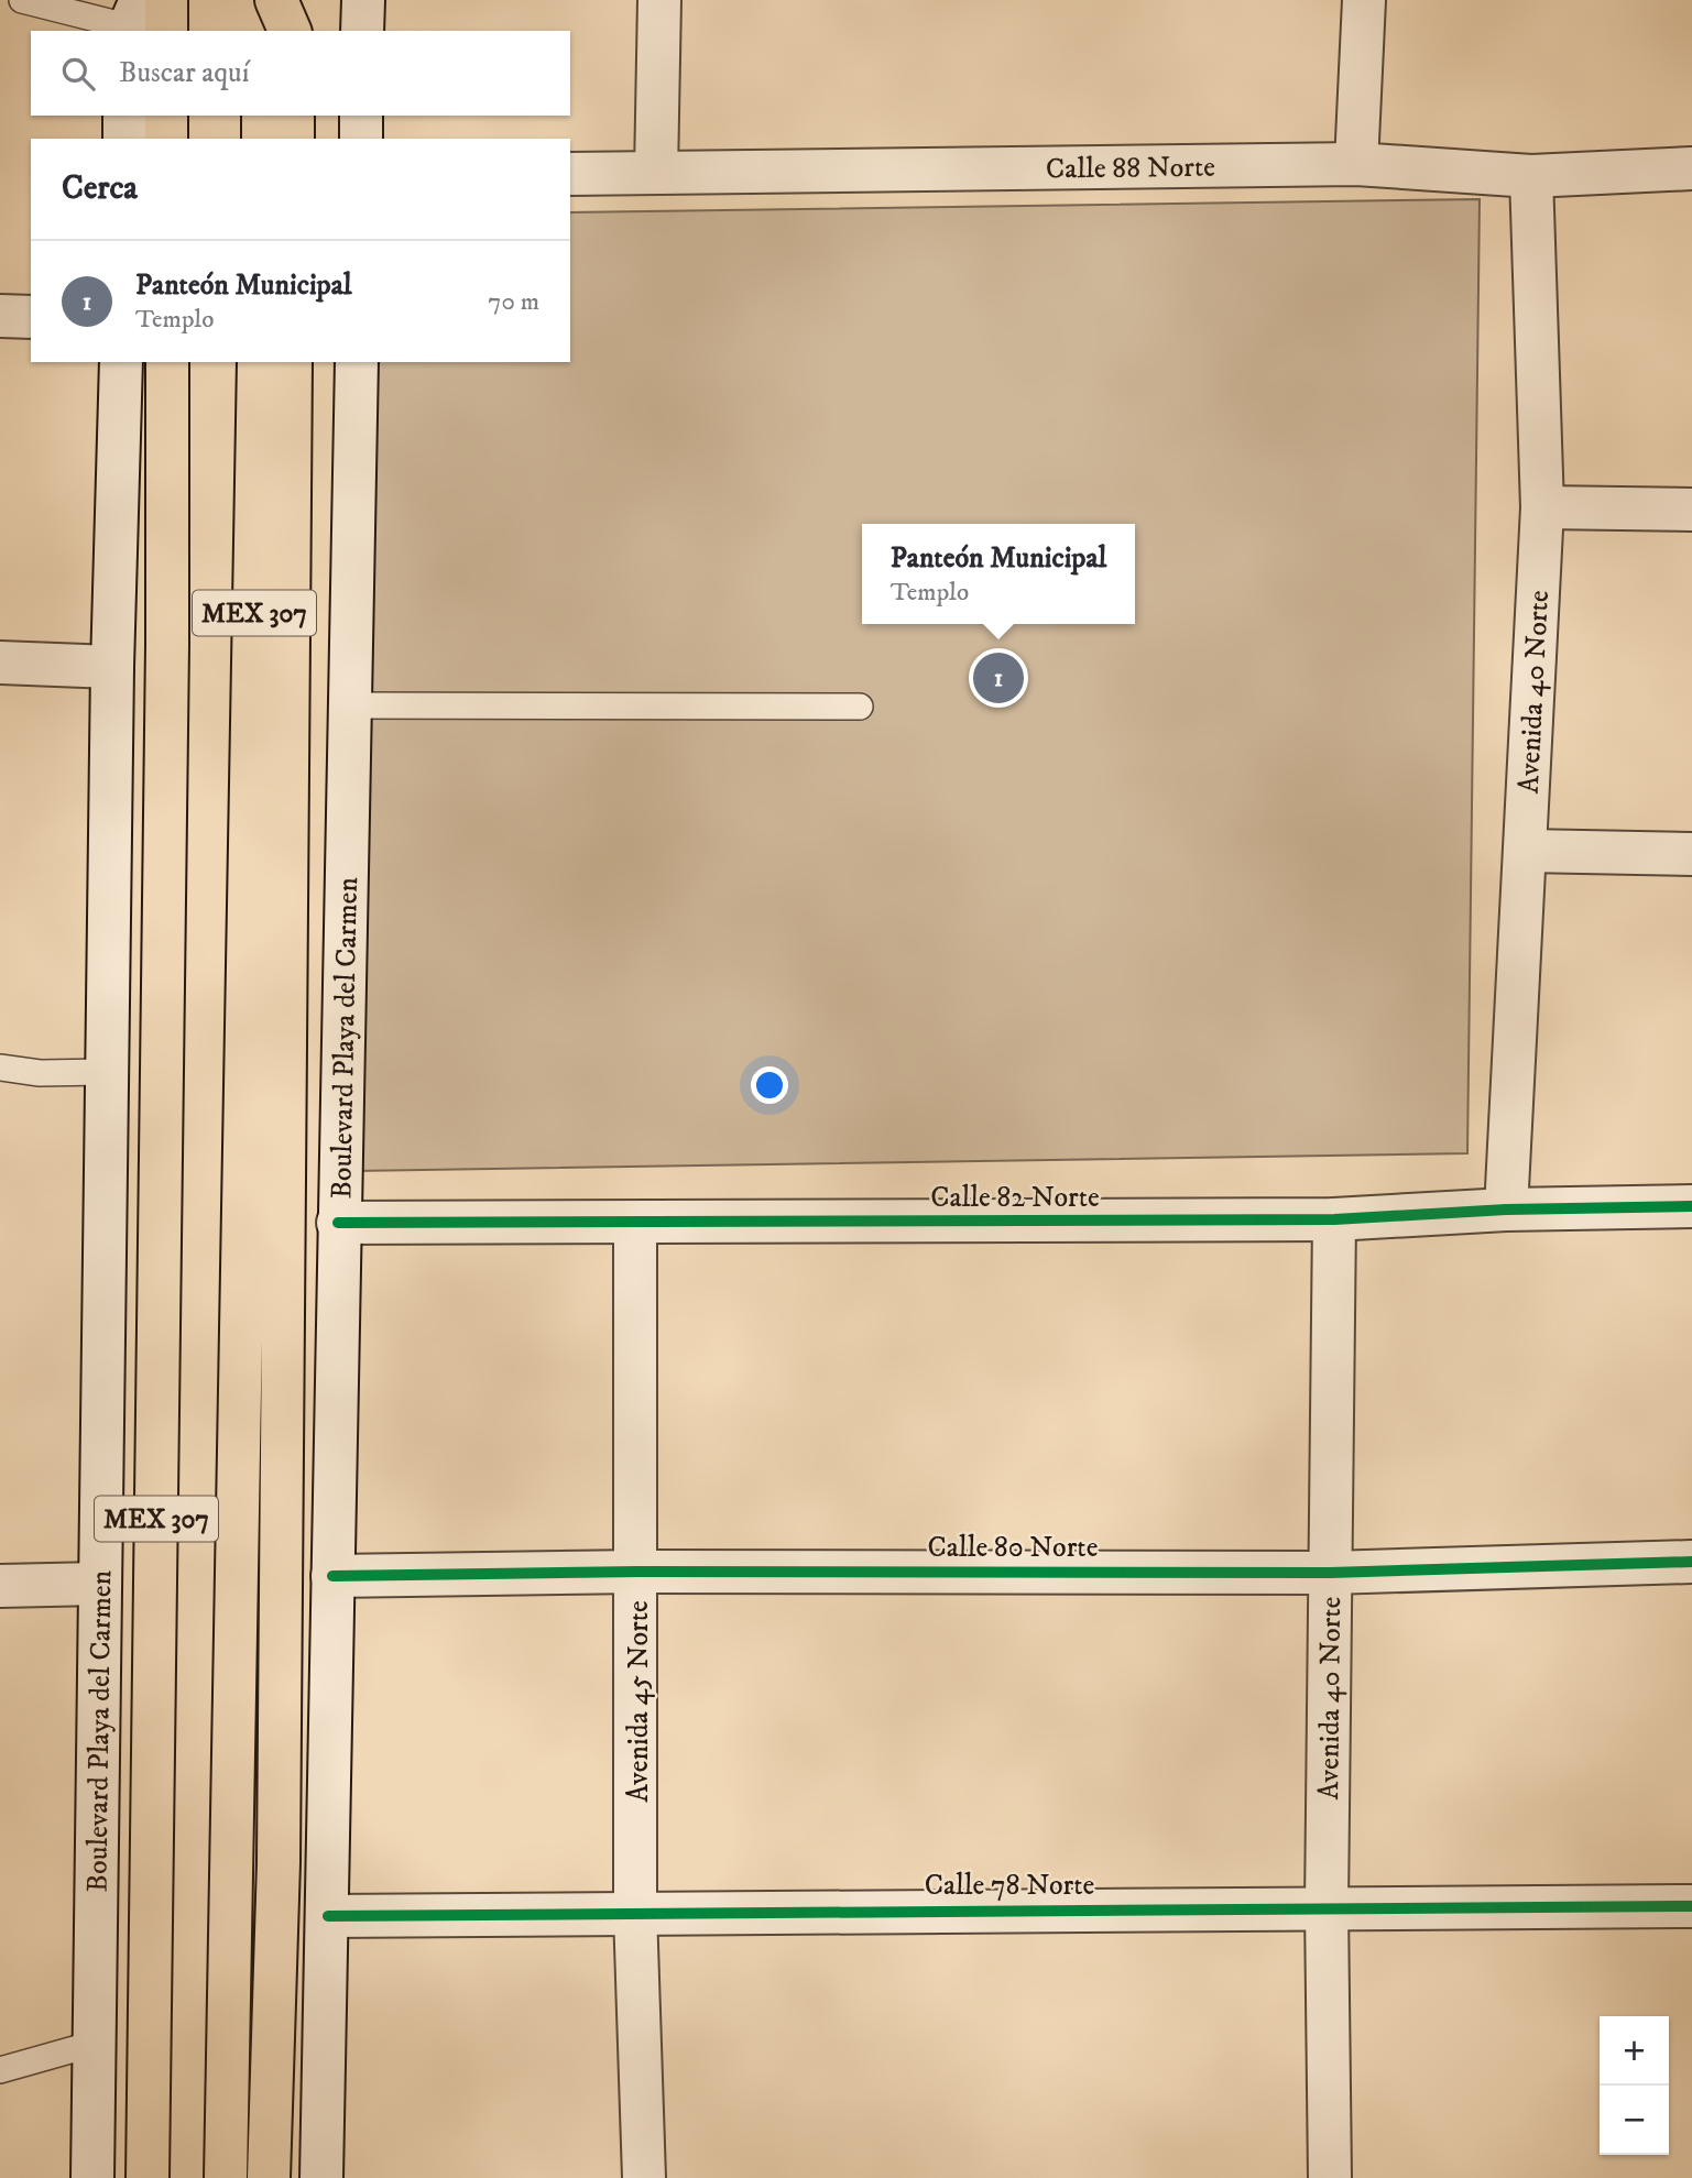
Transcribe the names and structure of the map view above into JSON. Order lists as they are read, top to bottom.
{
  "streets": {
    "highway": ["MEX 307"],
    "street": [
      "Calle 88 Norte",
      "Avenida 40 Norte",
      "Boulevard Playa del Carmen",
      "Calle 82 Norte",
      "Calle 80 Norte",
      "Avenida 45 Norte",
      "Calle 78 Norte"
    ]
  },
  "crossings": [
    ["Calle 88 Norte", "Avenida 40 Norte"],
    ["Avenida 40 Norte", "Calle 82 Norte"],
    ["Avenida 40 Norte", "Calle 80 Norte"],
    ["Avenida 40 Norte", "Calle 78 Norte"],
    ["Boulevard Playa del Carmen", "Calle 82 Norte"],
    ["Boulevard Playa del Carmen", "Calle 80 Norte"],
    ["Boulevard Playa del Carmen", "Calle 78 Norte"],
    ["Calle 82 Norte", "Avenida 45 Norte"],
    ["Calle 80 Norte", "Avenida 45 Norte"],
    ["Avenida 45 Norte", "Calle 78 Norte"]
  ],
  "page": {
    "search": "Buscar aquí",
    "heading": "Cerca",
    "list": [
      {
        "mark": "1",
        "name": "Panteón Municipal",
        "note": "Templo",
        "value": "70 m"
      }
    ],
    "popup": ["Panteón Municipal", "Templo"],
    "pins": "1",
    "map_buttons": ["+", "−"]
  }
}
